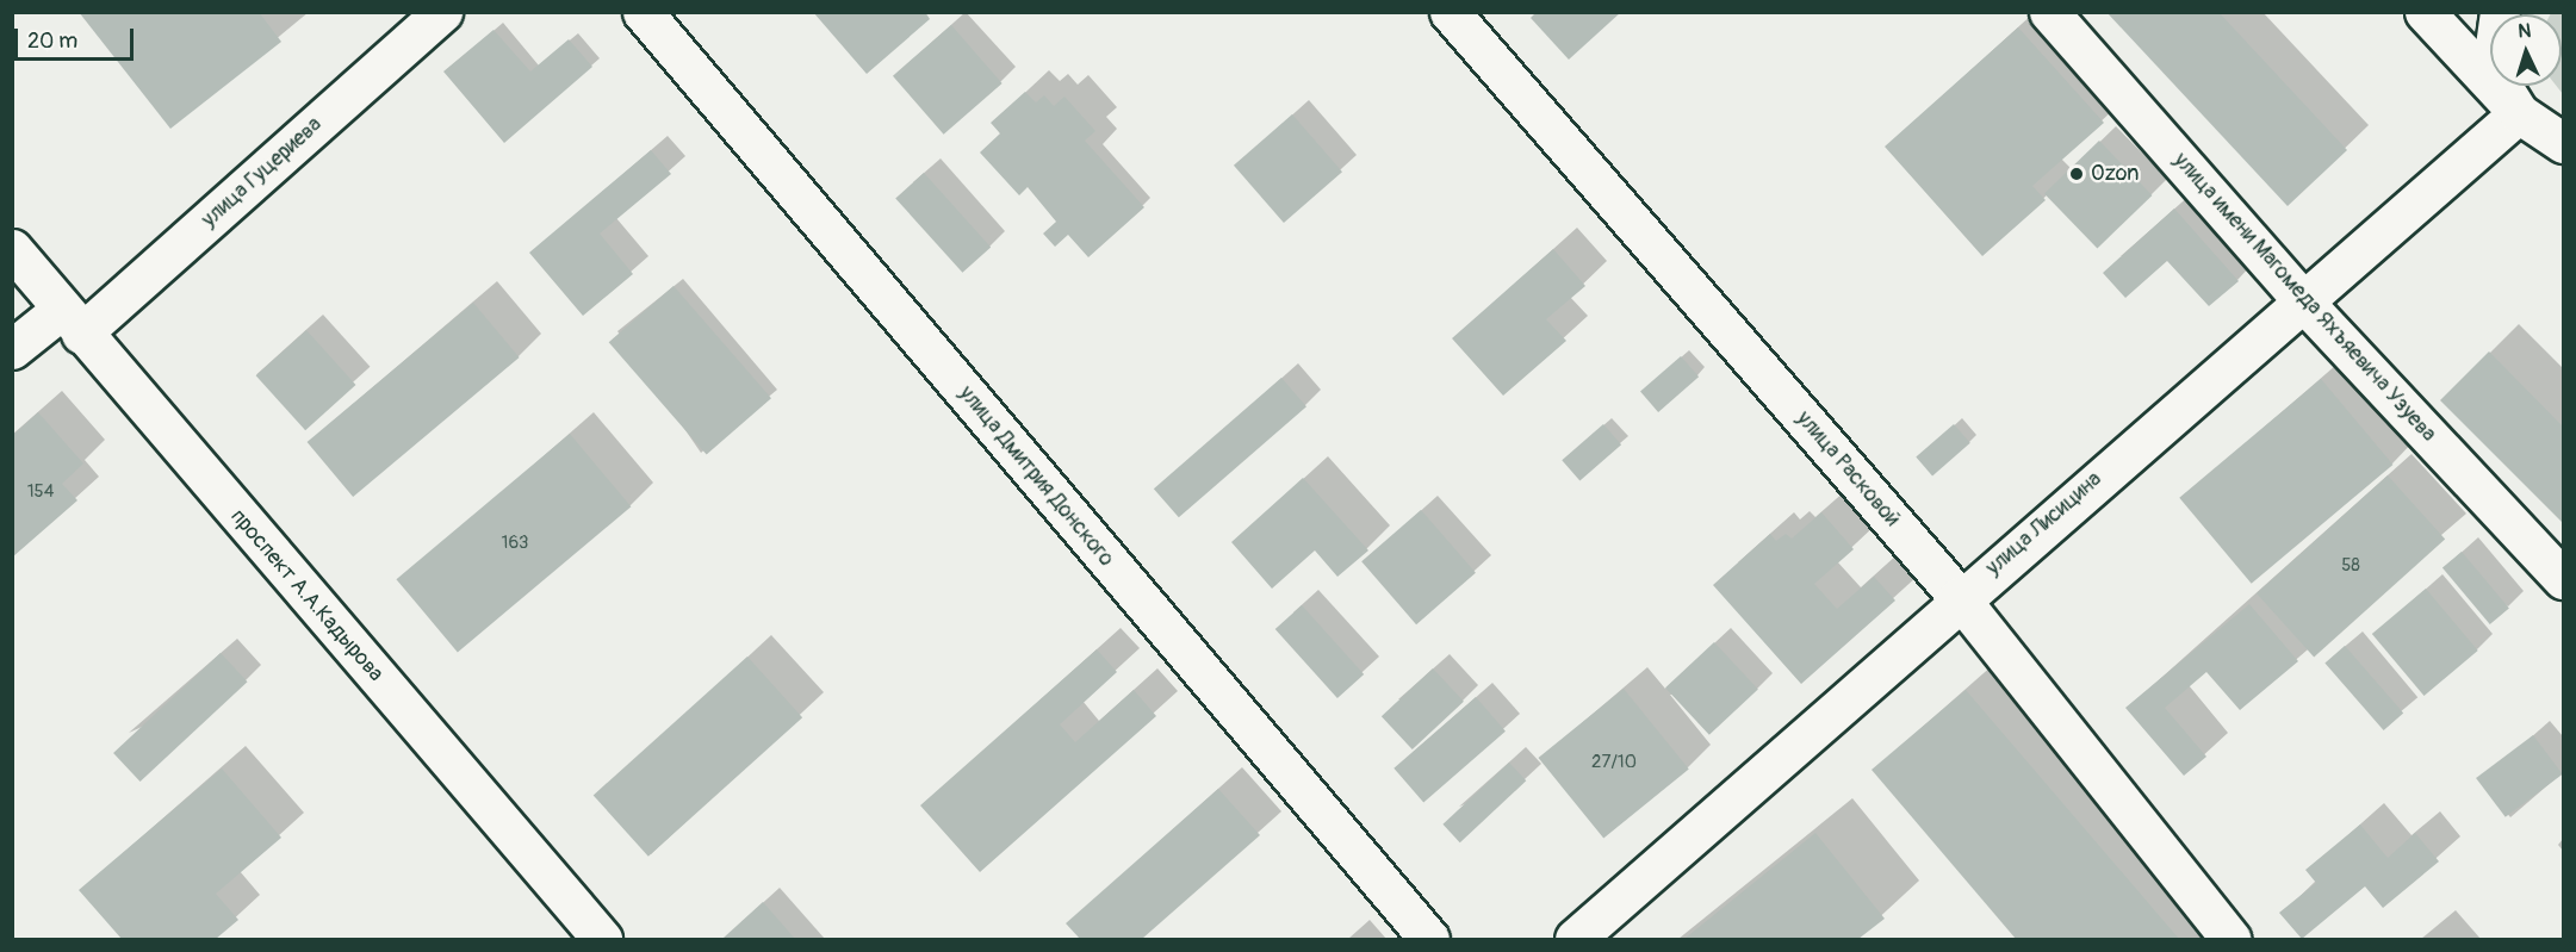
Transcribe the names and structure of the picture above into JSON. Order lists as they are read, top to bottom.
{
  "streets": {
    "street": [
      "улица Гуцериева",
      "улица имени Магомеда Яхъяевича Узуева",
      "улица Расковой",
      "улица Дмитрия Донского",
      "улица Лисицина",
      "проспект А.А.Кадырова"
    ]
  },
  "crossings": [
    ["улица Гуцериева", "проспект А.А.Кадырова"],
    ["улица имени Магомеда Яхъяевича Узуева", "улица Лисицина"],
    ["улица Расковой", "улица Лисицина"]
  ],
  "places": ["Ozon"],
  "house_numbers": [
    "154",
    "163",
    "58",
    "27/10"
  ],
  "scale_bar": "20 m",
  "north": "top"
}
